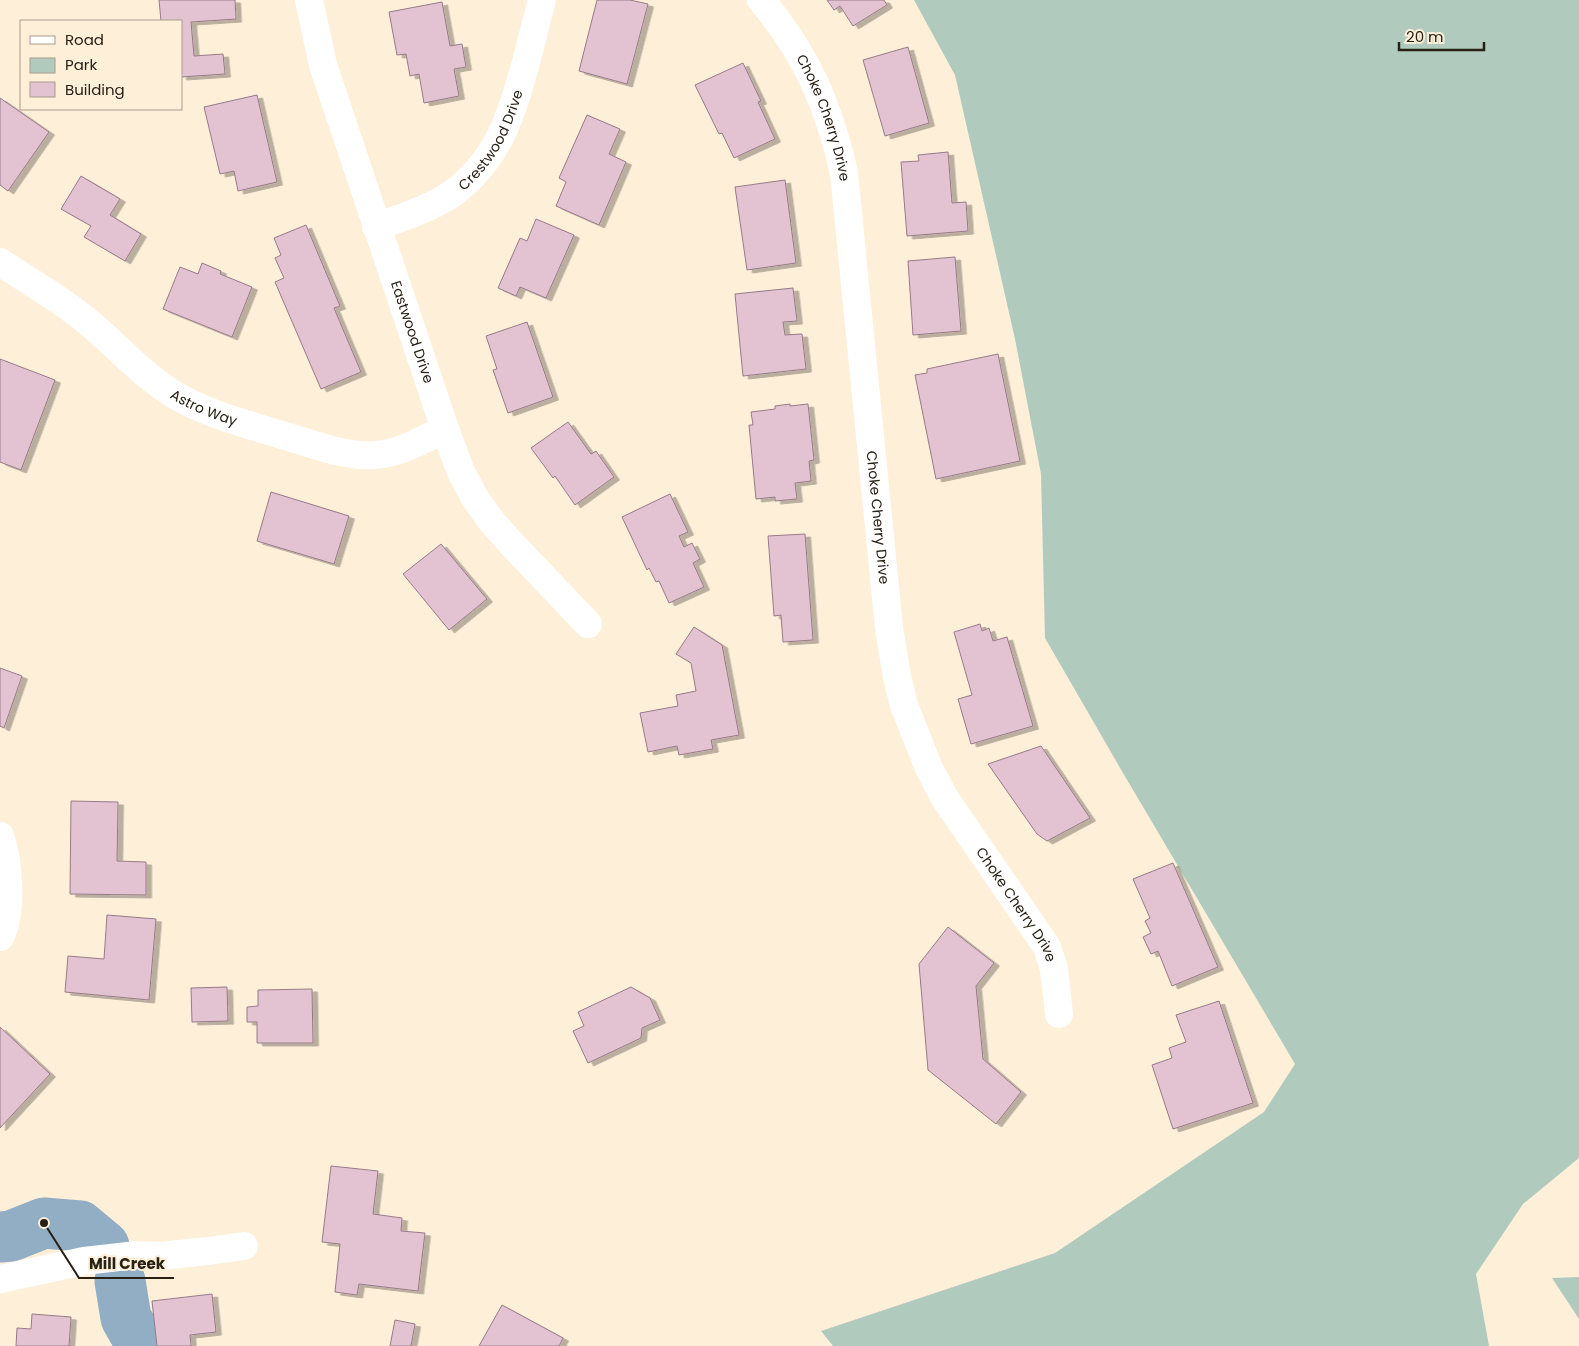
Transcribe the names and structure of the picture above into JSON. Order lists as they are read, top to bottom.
{
  "streets": {
    "street": [
      "Choke Cherry Drive",
      "Crestwood Drive",
      "Eastwood Drive",
      "Astro Way"
    ]
  },
  "crossings": [
    ["Crestwood Drive", "Eastwood Drive"],
    ["Eastwood Drive", "Astro Way"]
  ],
  "places": ["Mill Creek"],
  "legend": ["Road", "Park", "Building"],
  "scale_bar": "20 m"
}
